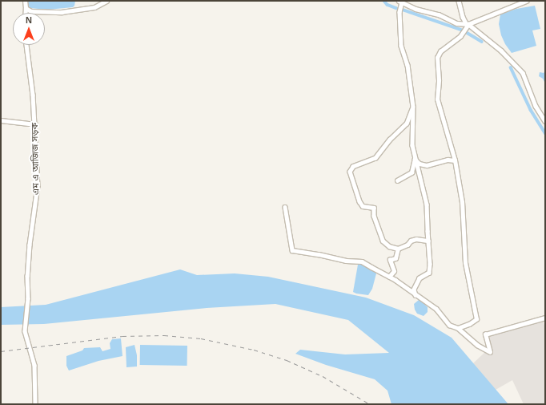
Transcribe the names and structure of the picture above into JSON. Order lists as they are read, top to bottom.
{
  "streets": {
    "street": ["এম এ আজিজ সড়ক"]
  },
  "north": "top"
}
